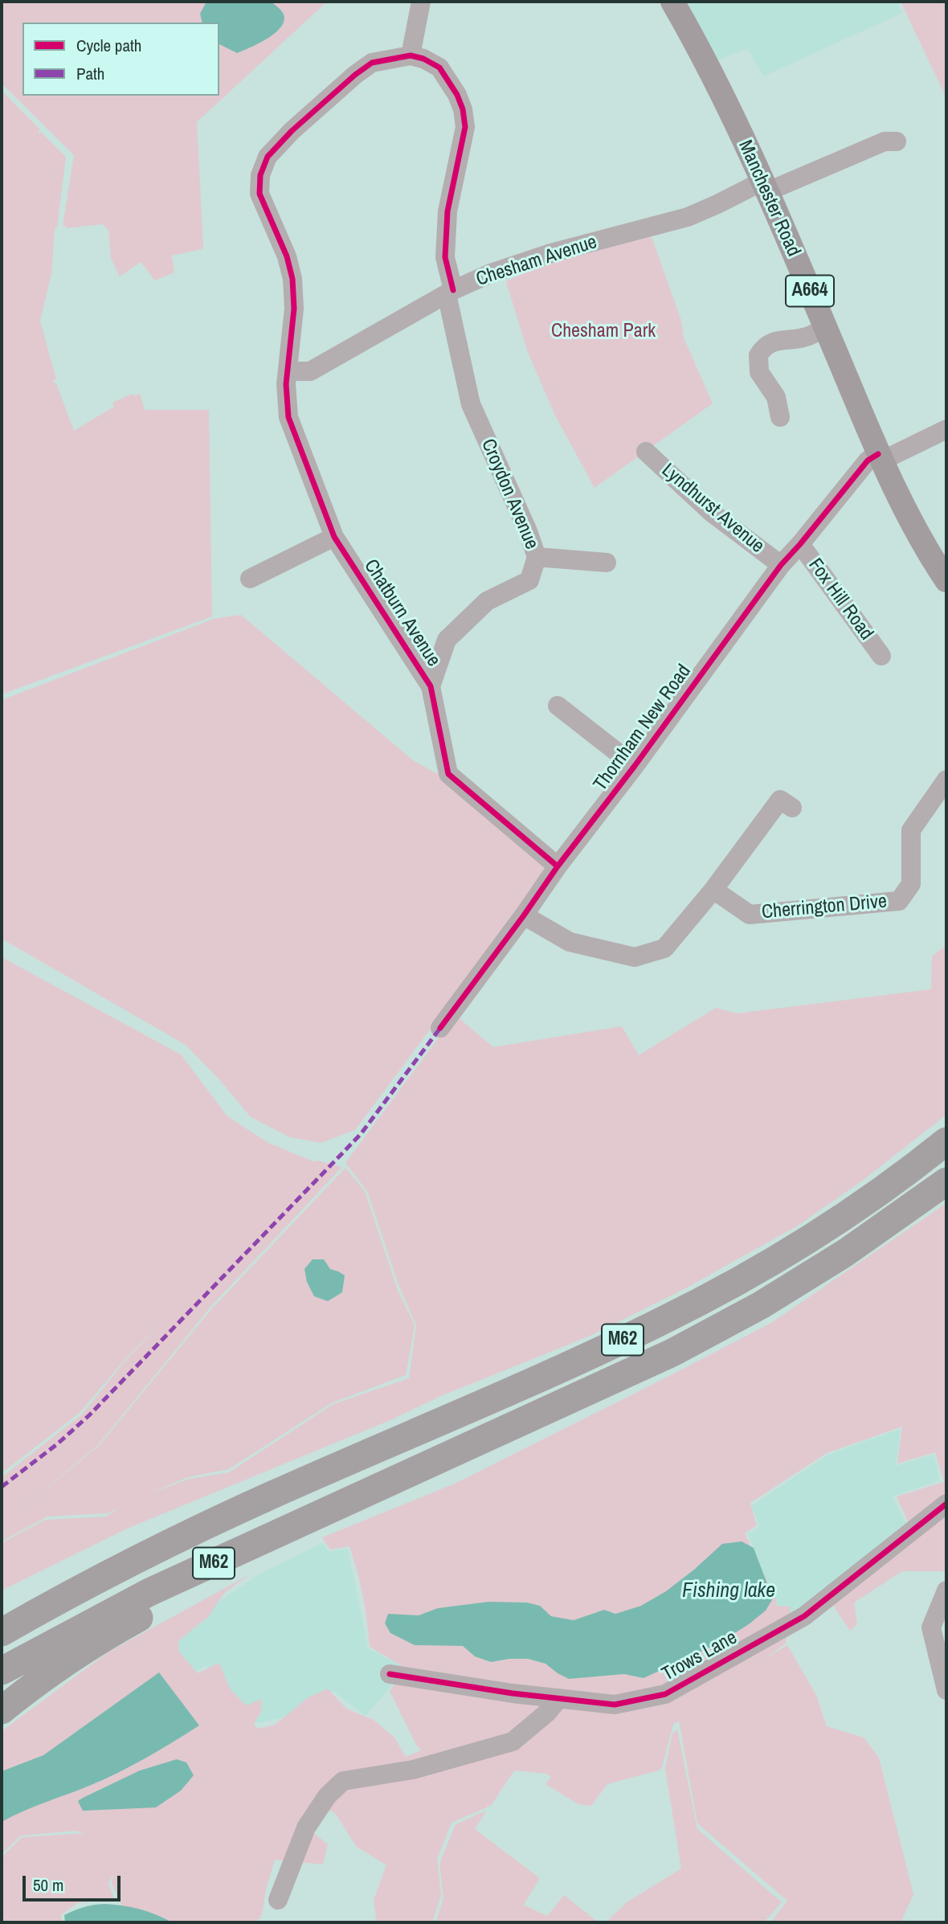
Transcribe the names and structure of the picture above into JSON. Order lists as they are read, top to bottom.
{
  "streets": {
    "highway": ["M62"],
    "main road": ["Manchester Road", "A664"],
    "street": [
      "Chesham Avenue",
      "Croydon Avenue",
      "Lyndhurst Avenue",
      "Fox Hill Road",
      "Chatburn Avenue",
      "Thornham New Road",
      "Cherrington Drive",
      "Trows Lane"
    ]
  },
  "crossings": [
    ["Manchester Road", "Chesham Avenue"],
    ["Manchester Road", "Thornham New Road"],
    ["Chesham Avenue", "Croydon Avenue"],
    ["Chesham Avenue", "Chatburn Avenue"],
    ["Croydon Avenue", "Chatburn Avenue"],
    ["Lyndhurst Avenue", "Thornham New Road"],
    ["Fox Hill Road", "Thornham New Road"],
    ["Chatburn Avenue", "Thornham New Road"]
  ],
  "water": ["Fishing lake"],
  "parks": ["Chesham Park"],
  "legend": ["Cycle path", "Path"],
  "scale_bar": "50 m"
}
